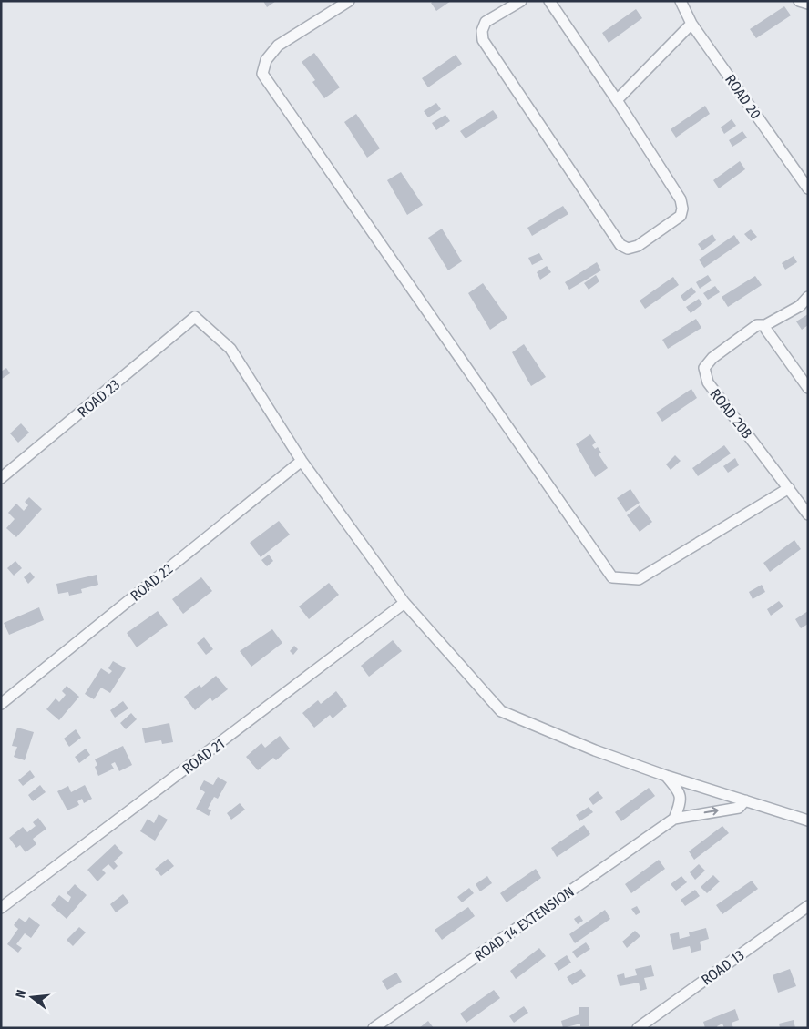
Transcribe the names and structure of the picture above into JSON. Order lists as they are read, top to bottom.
{
  "streets": {
    "street": [
      "ROAD 20",
      "ROAD 23",
      "ROAD 20B",
      "ROAD 22",
      "ROAD 21",
      "ROAD 14 EXTENSION",
      "ROAD 13"
    ]
  },
  "crossings": [
    ["ROAD 23", "ROAD 22"]
  ],
  "north": "left"
}
